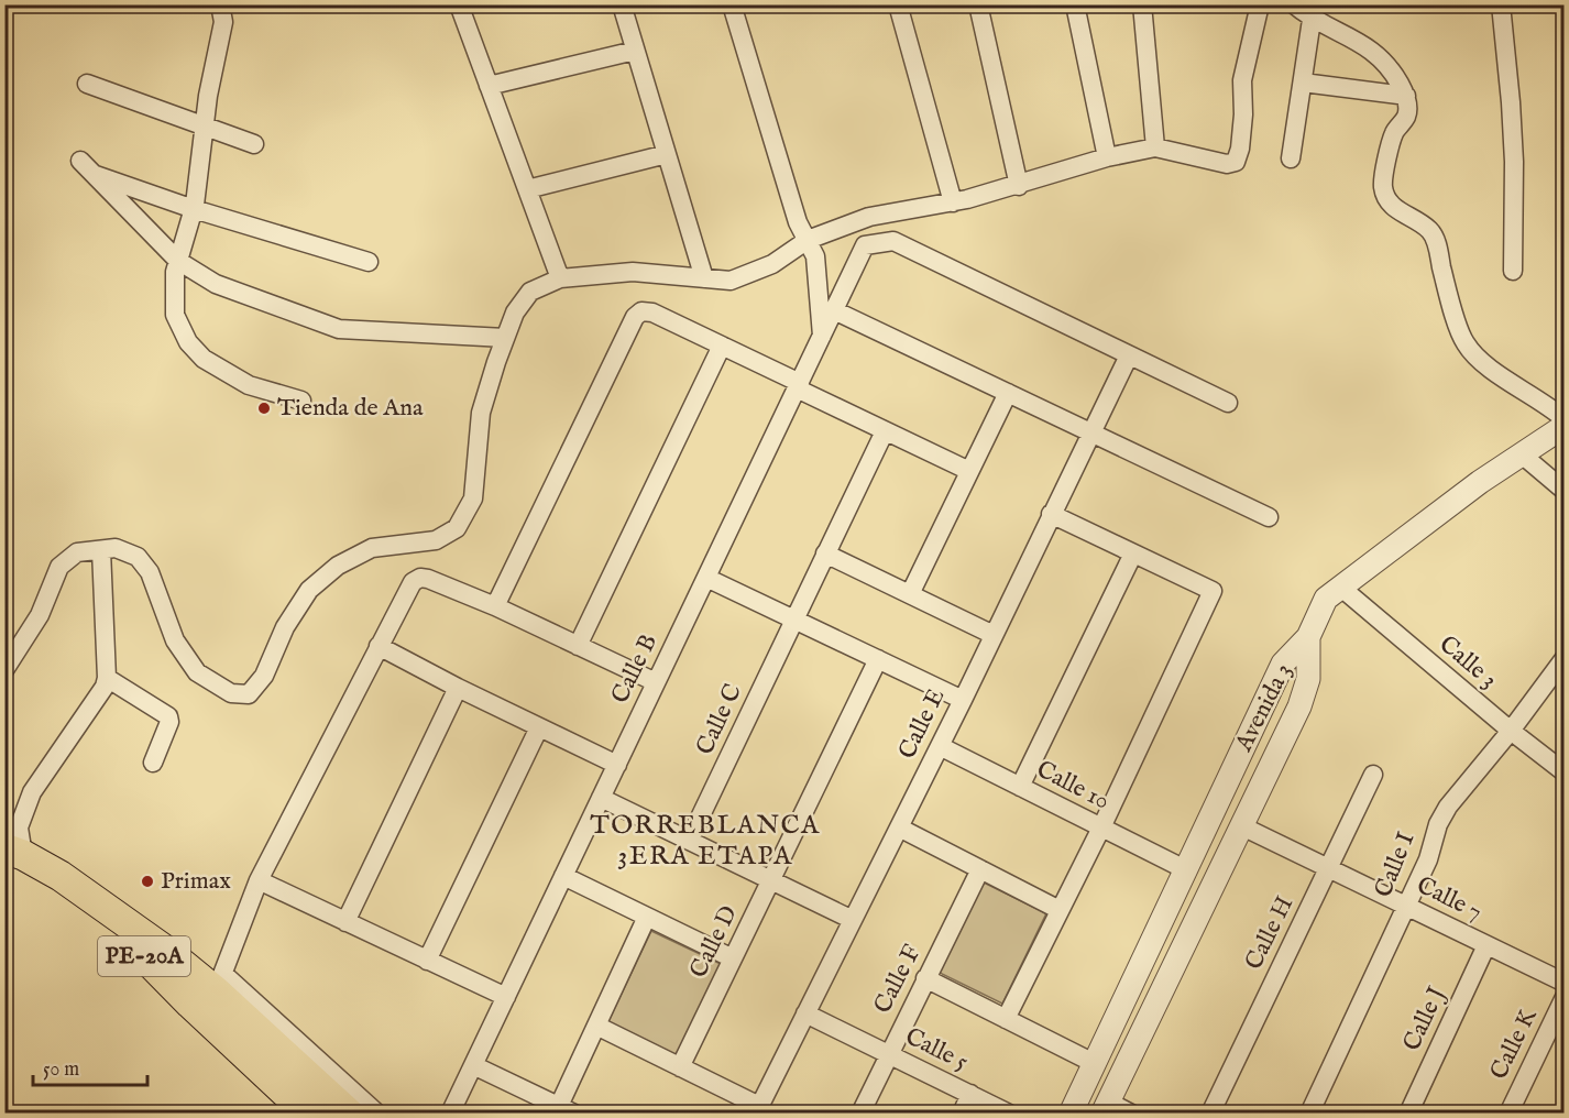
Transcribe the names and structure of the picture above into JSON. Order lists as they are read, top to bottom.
{
  "streets": {
    "highway": ["PE-20A"],
    "street": [
      "Calle 3",
      "Calle B",
      "Avenida 3",
      "Calle C",
      "Calle E",
      "Calle 10",
      "Calle I",
      "Calle 7",
      "Calle H",
      "Calle D",
      "Calle F",
      "Calle J",
      "Calle K",
      "Calle 5"
    ]
  },
  "crossings": [
    ["Calle 3", "Calle I"],
    ["Calle B", "Calle E"],
    ["Avenida 3", "Calle 10"],
    ["Avenida 3", "Calle 7"],
    ["Calle E", "Calle 10"],
    ["Calle E", "Calle 5"],
    ["Calle I", "Calle 7"],
    ["Calle 7", "Calle H"],
    ["Calle 7", "Calle J"],
    ["Calle F", "Calle 5"]
  ],
  "districts": ["TORREBLANCA 3ERA ETAPA"],
  "places": ["Tienda de Ana", "Primax"],
  "scale_bar": "50 m"
}
